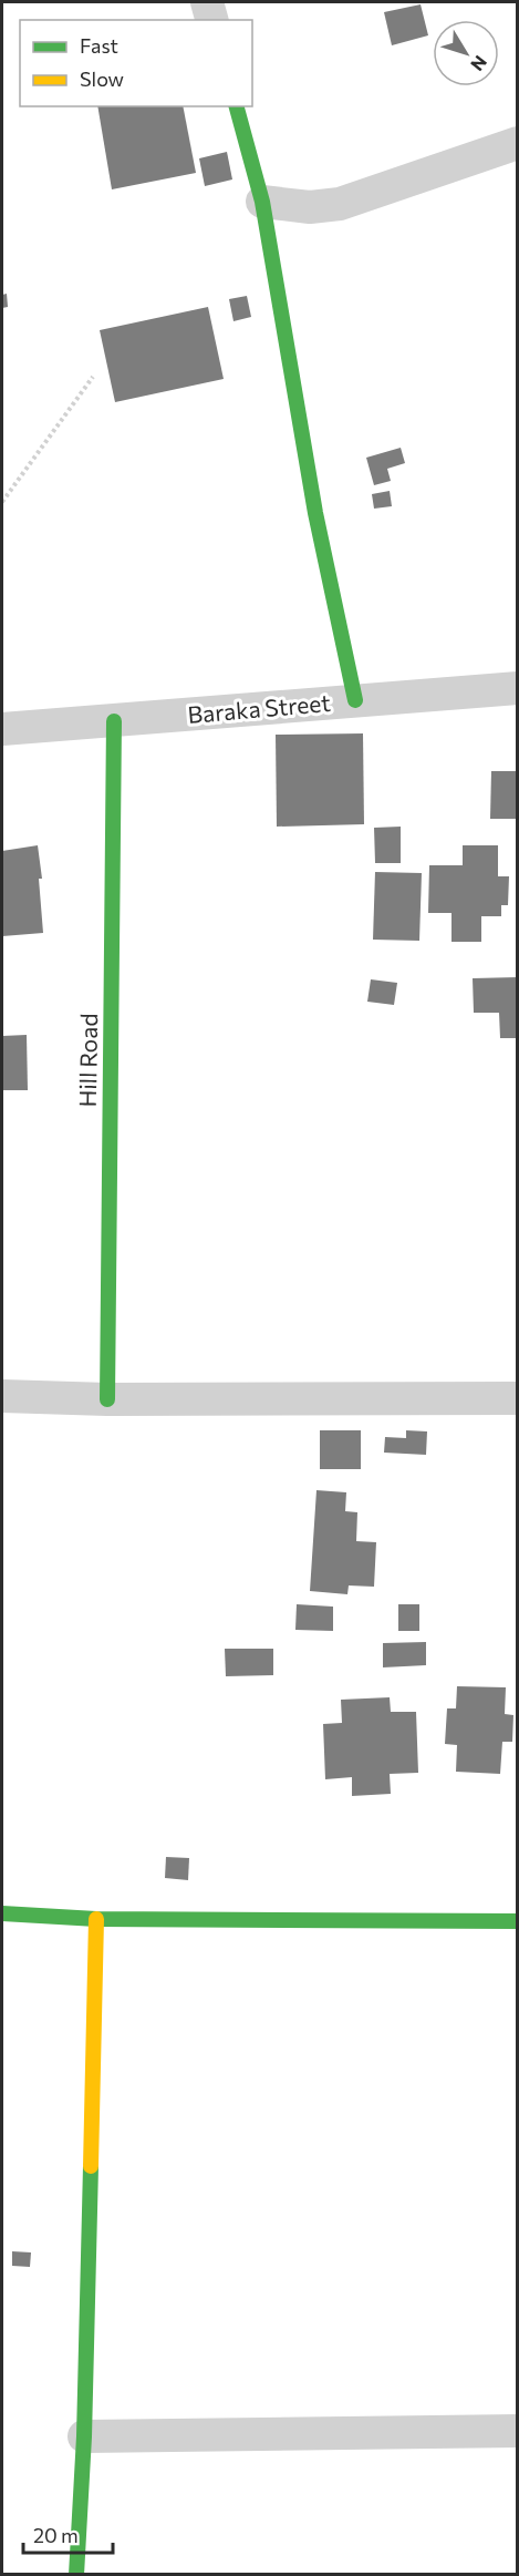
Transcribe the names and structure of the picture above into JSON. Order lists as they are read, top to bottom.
{
  "streets": {
    "street": ["Baraka Street", "Hill Road"]
  },
  "crossings": [
    ["Baraka Street", "Hill Road"]
  ],
  "legend": ["Fast", "Slow"],
  "scale_bar": "20 m",
  "north": "bottom right"
}
